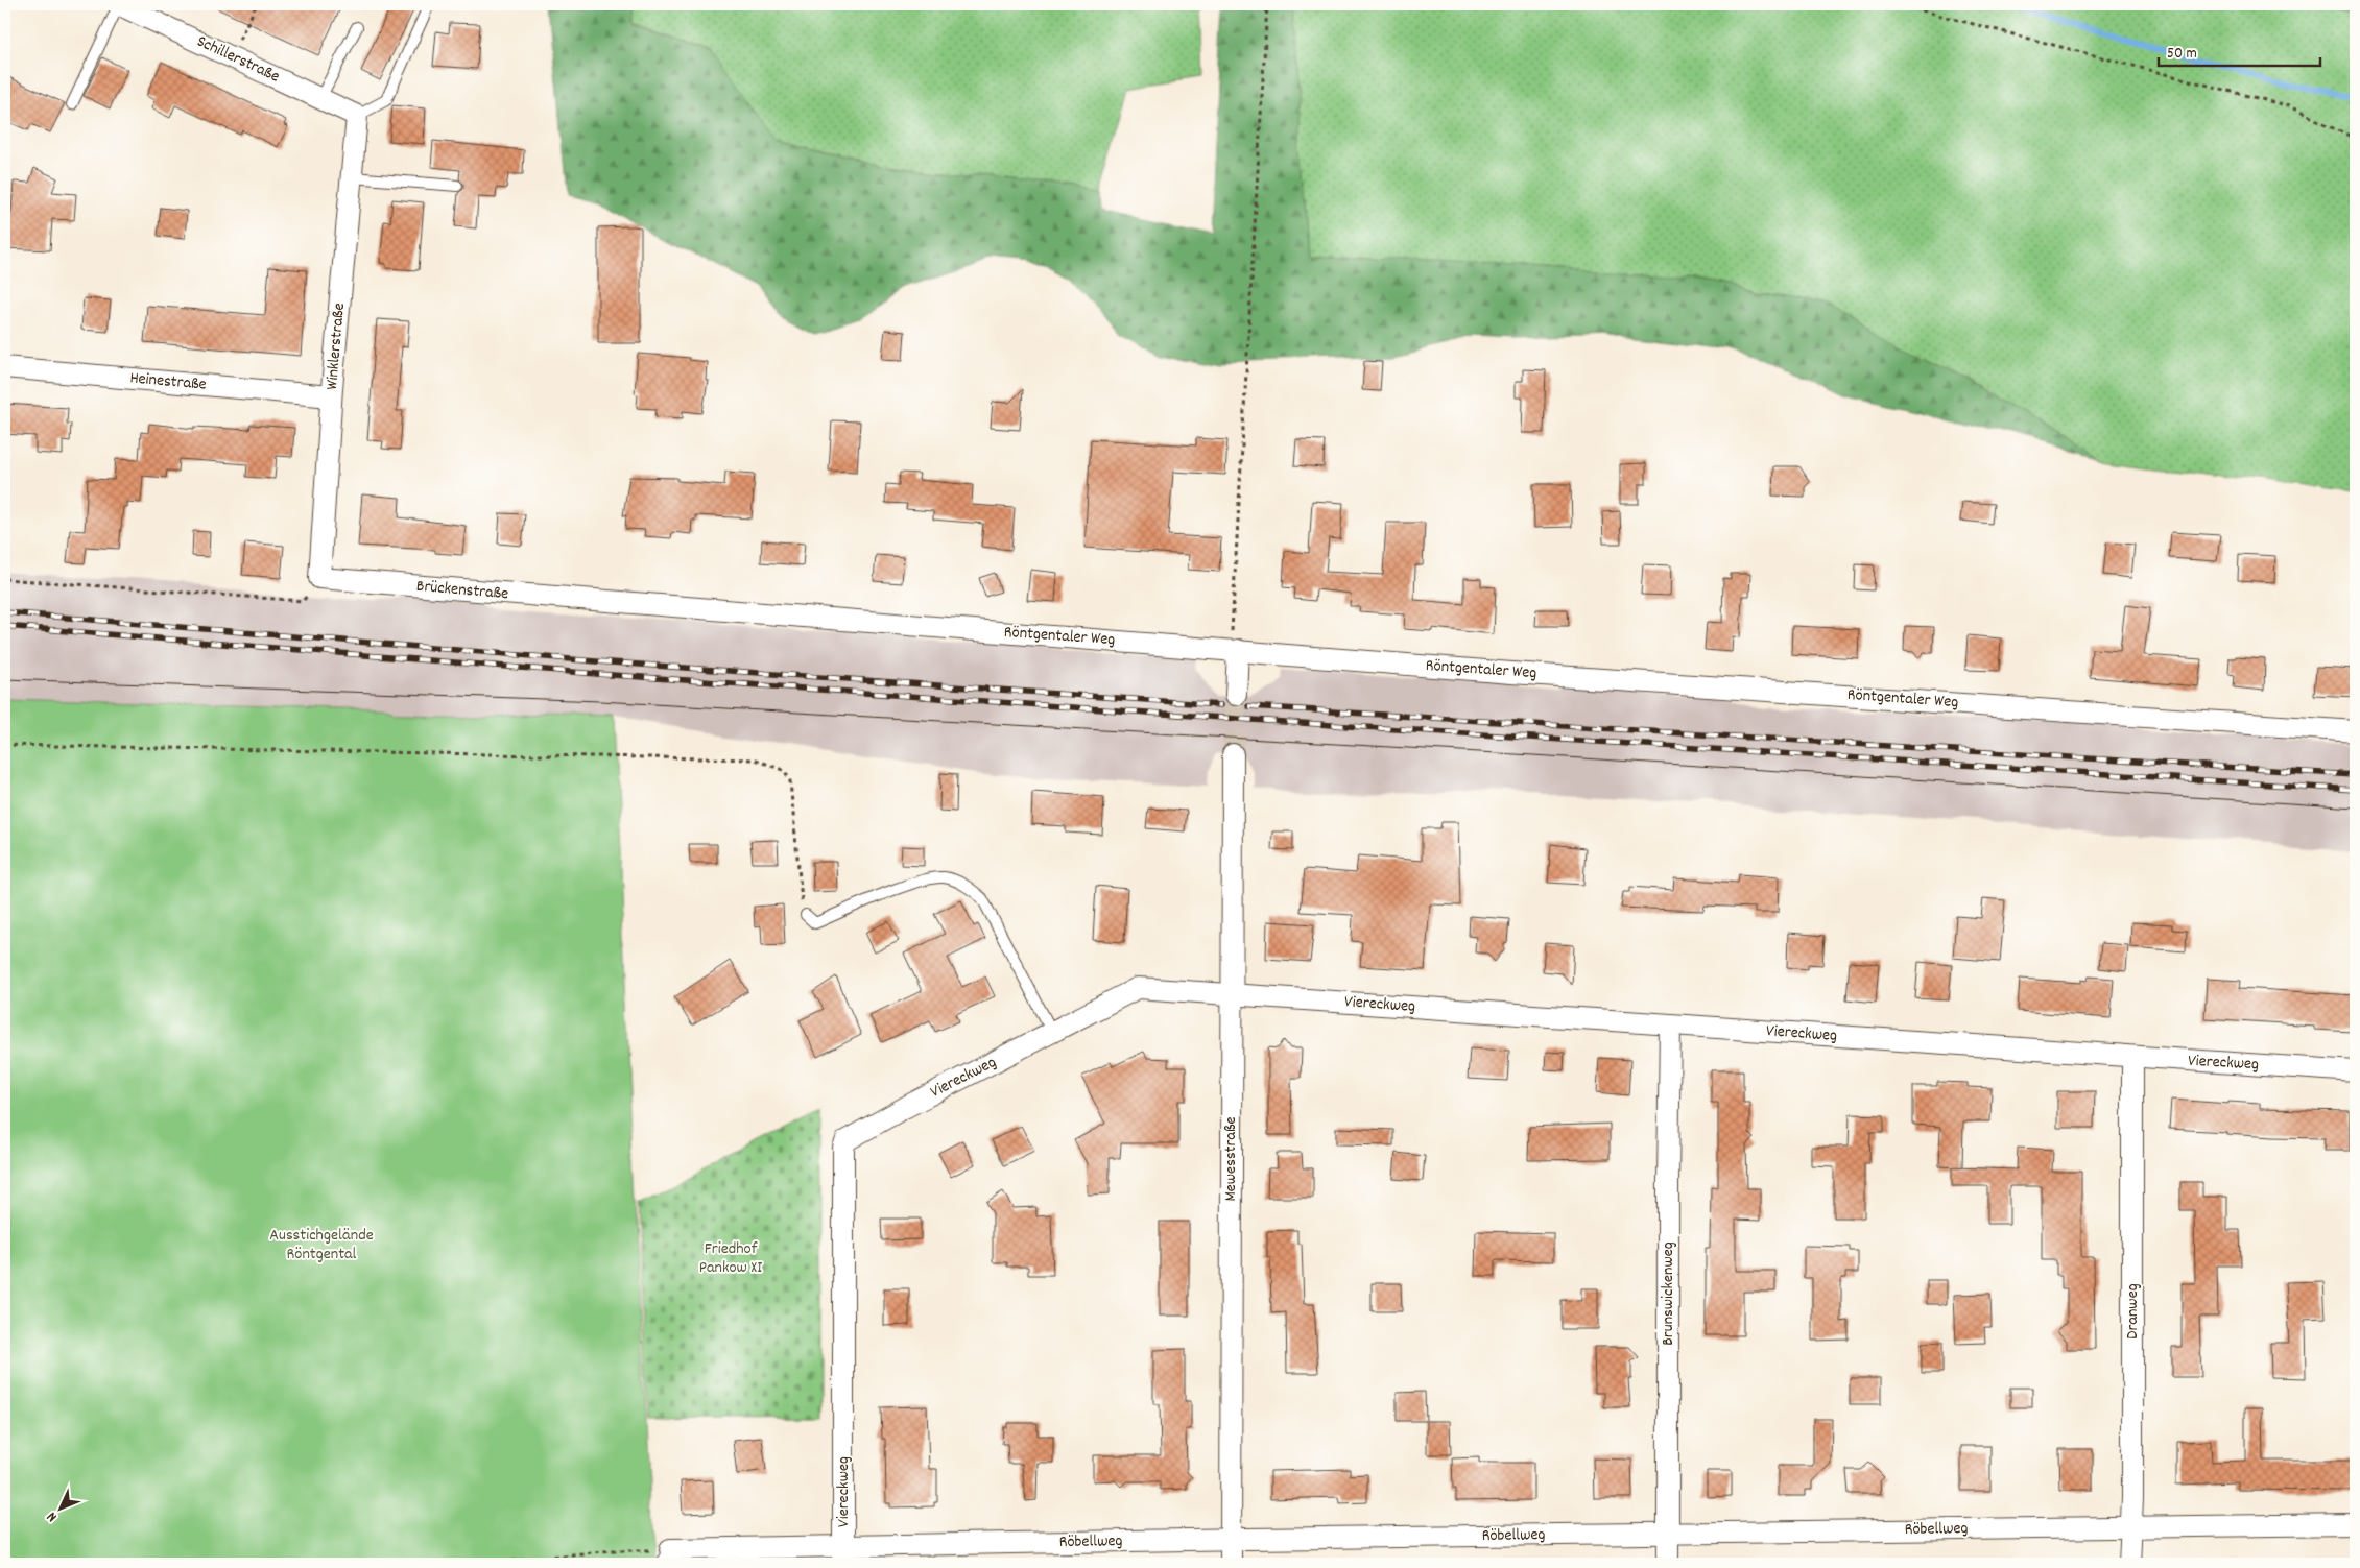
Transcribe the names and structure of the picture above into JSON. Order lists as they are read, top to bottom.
{
  "streets": {
    "street": [
      "Schillerstraße",
      "Winklerstraße",
      "Heinestraße",
      "Brückenstraße",
      "Röntgentaler Weg",
      "Viereckweg",
      "Mewesstraße",
      "Brunswickenweg",
      "Dranweg",
      "Röbellweg"
    ]
  },
  "crossings": [
    ["Schillerstraße", "Winklerstraße"],
    ["Winklerstraße", "Heinestraße"],
    ["Winklerstraße", "Brückenstraße"],
    ["Brückenstraße", "Röntgentaler Weg"],
    ["Viereckweg", "Mewesstraße"],
    ["Viereckweg", "Brunswickenweg"],
    ["Viereckweg", "Dranweg"],
    ["Viereckweg", "Röbellweg"],
    ["Mewesstraße", "Röbellweg"],
    ["Brunswickenweg", "Röbellweg"],
    ["Dranweg", "Röbellweg"]
  ],
  "parks": ["Ausstichgelände Röntgental", "Friedhof Pankow XI"],
  "scale_bar": "50 m",
  "north": "bottom left"
}
